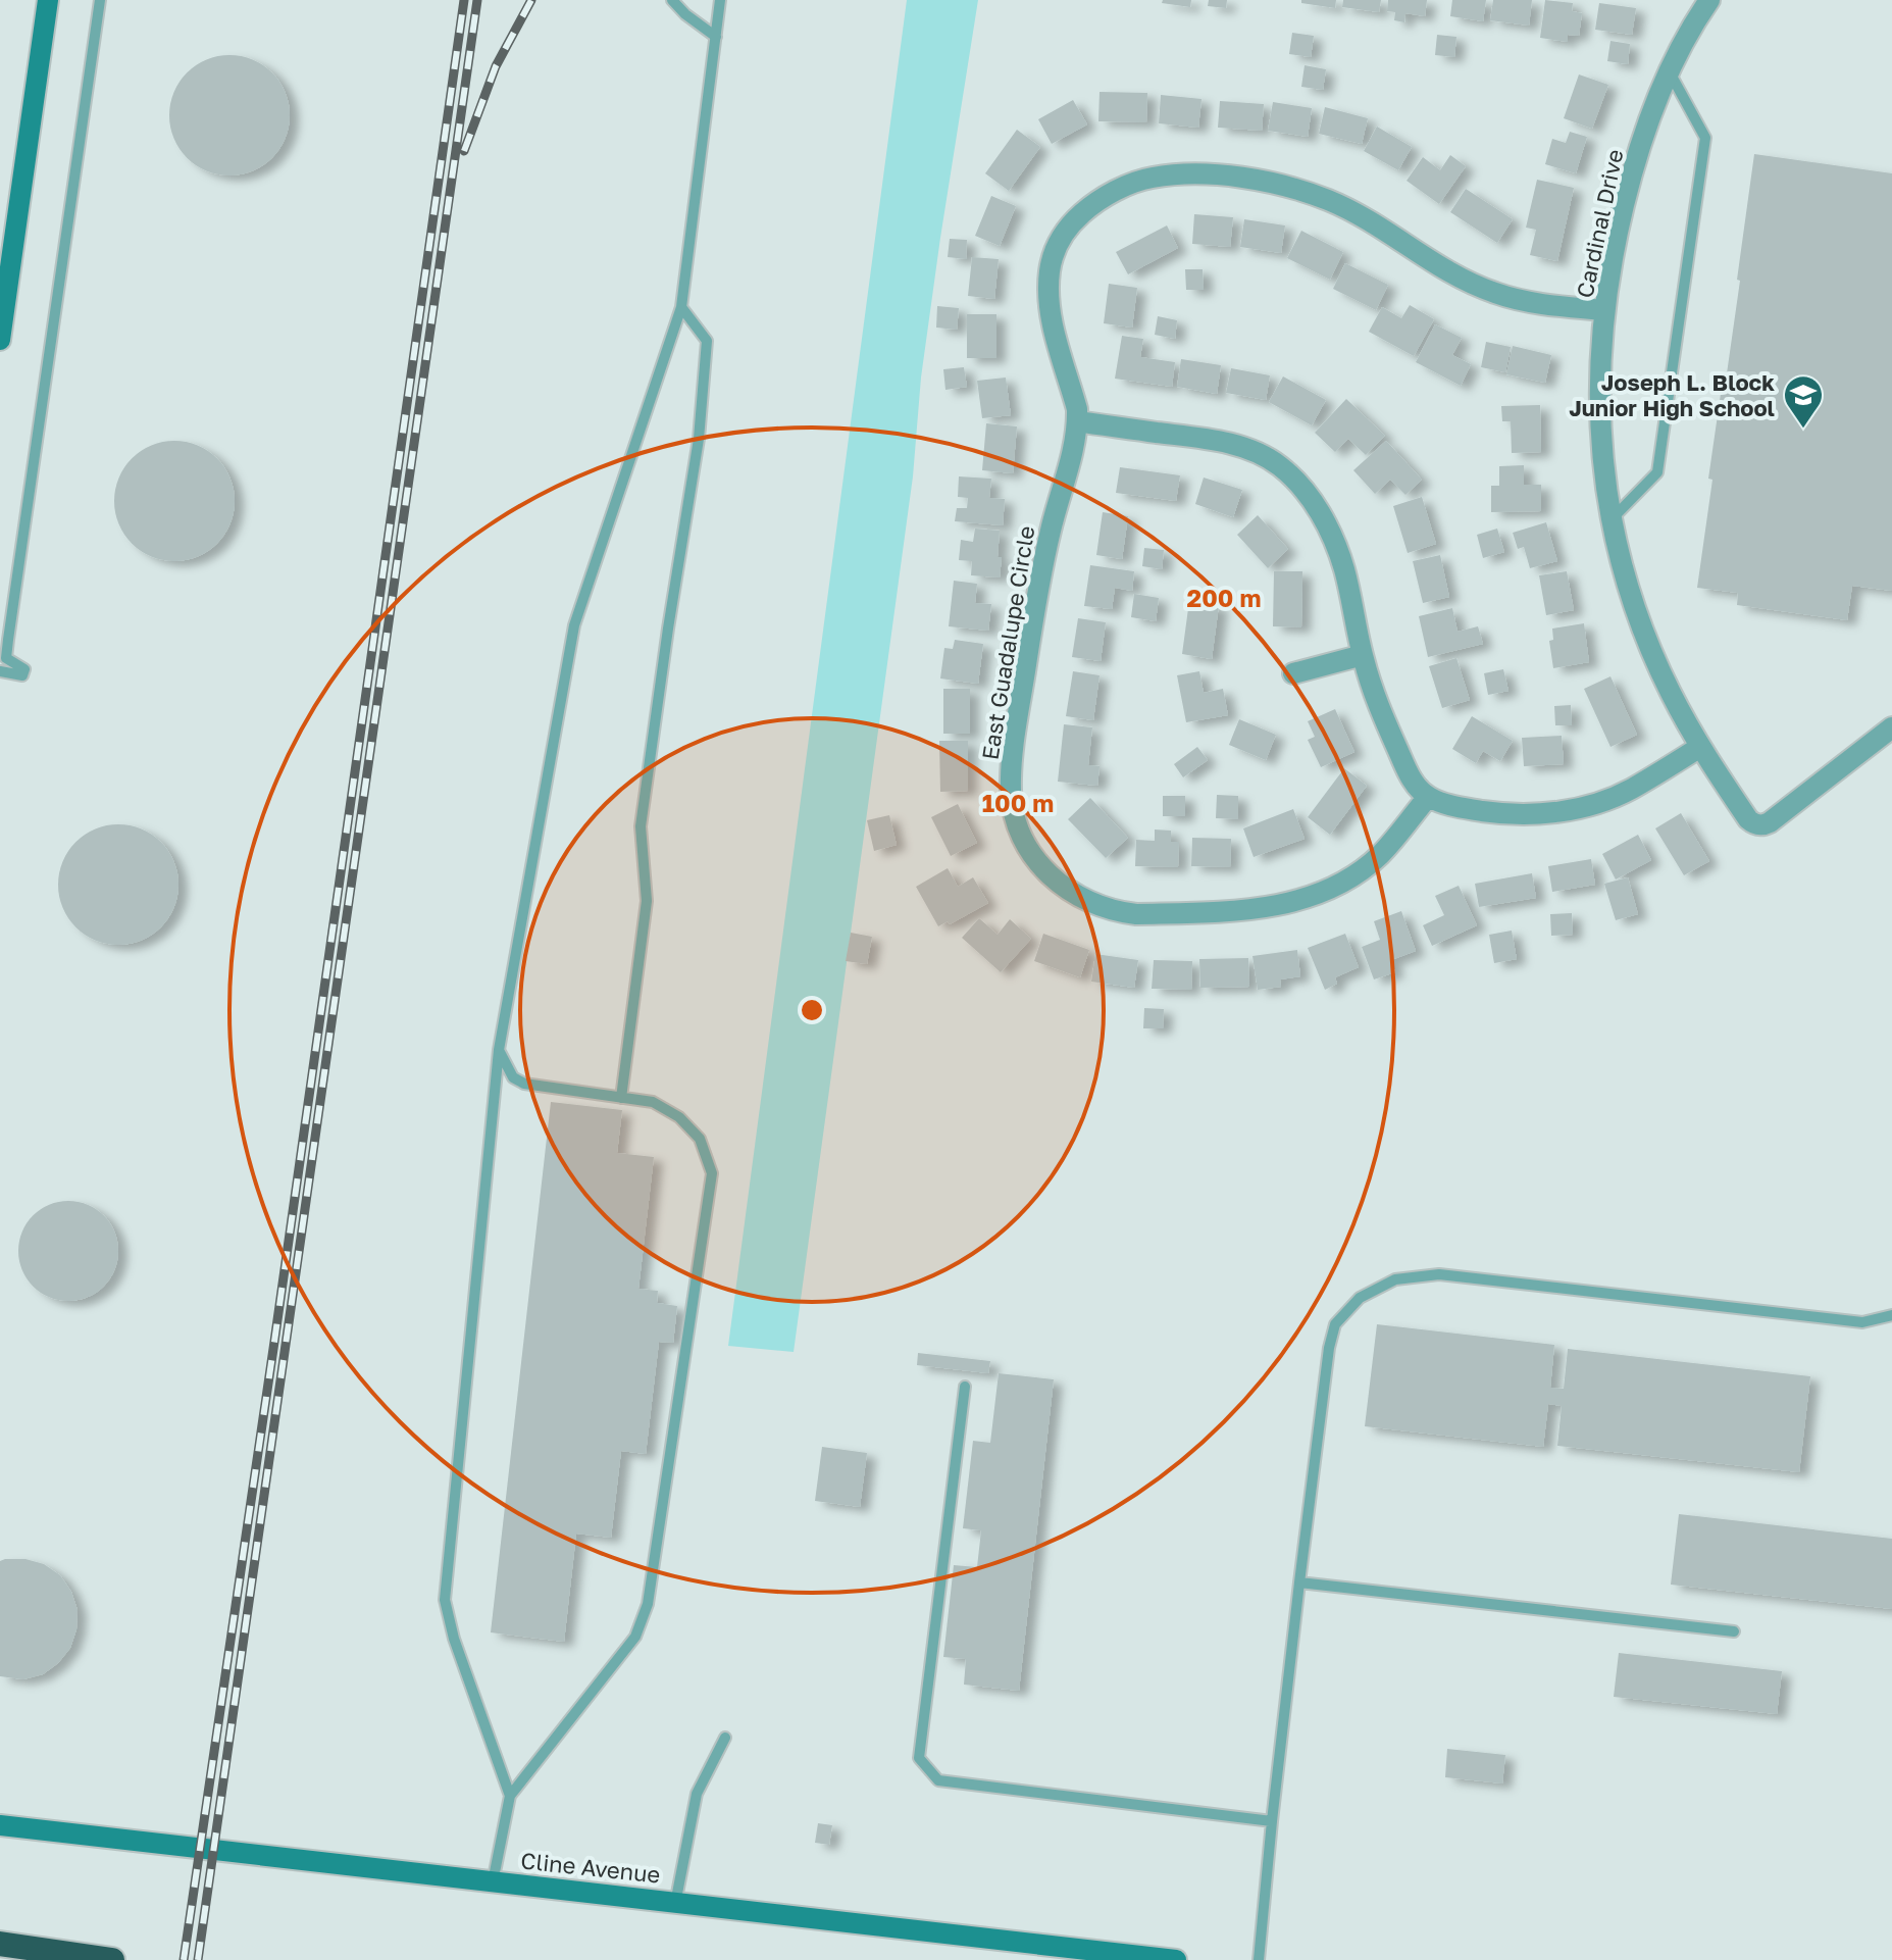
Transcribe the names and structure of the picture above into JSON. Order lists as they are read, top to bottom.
{
  "streets": {
    "main road": ["Cline Avenue"],
    "street": ["Cardinal Drive", "East Guadalupe Circle"]
  },
  "places": {
    "school or university": ["Joseph L. Block Junior High School"]
  },
  "rings": ["200 m", "100 m"]
}
